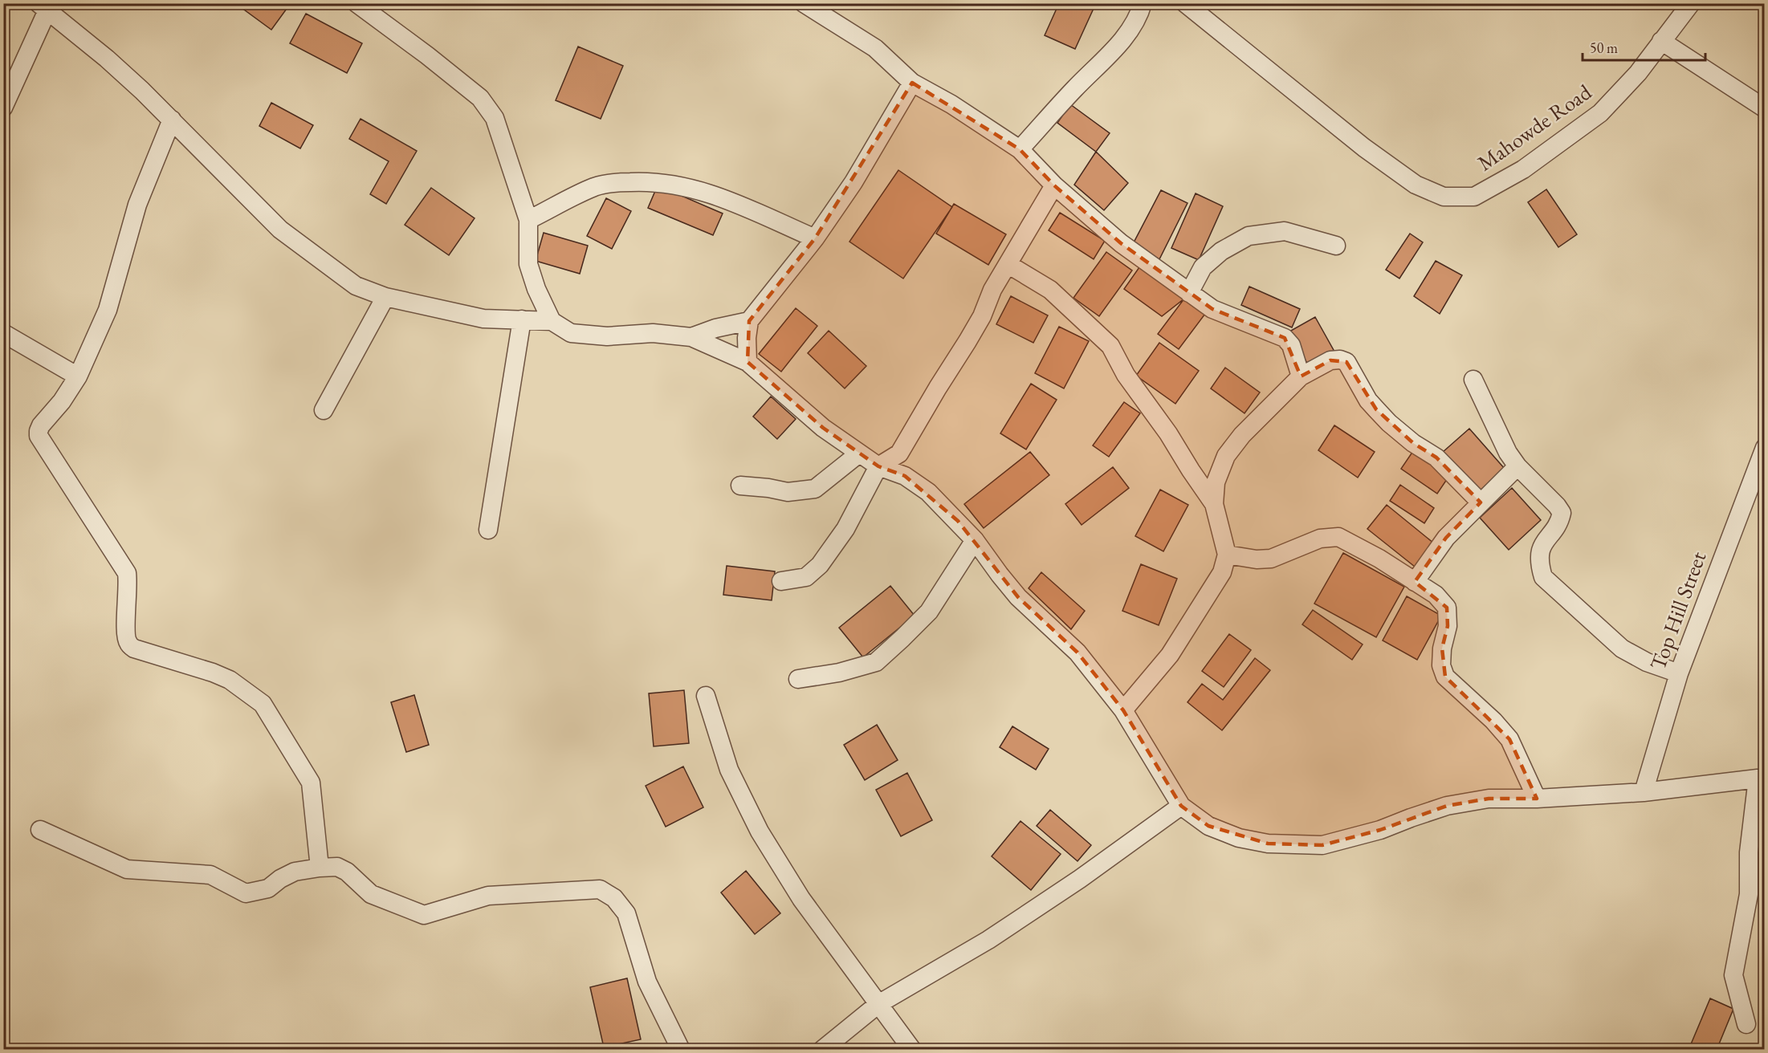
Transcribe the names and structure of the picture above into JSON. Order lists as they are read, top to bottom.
{
  "streets": {
    "street": ["Mahowde Road", "Top Hill Street"]
  },
  "scale_bar": "50 m"
}
